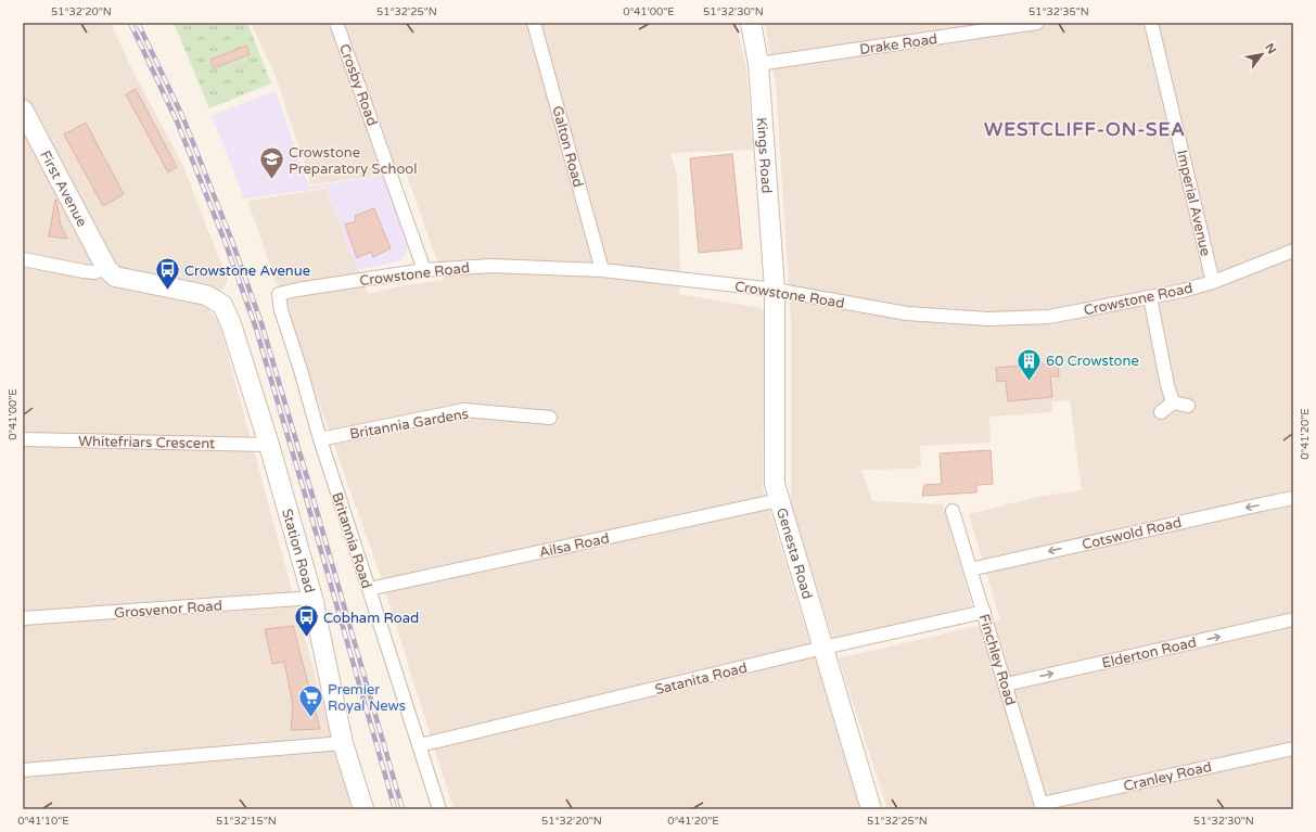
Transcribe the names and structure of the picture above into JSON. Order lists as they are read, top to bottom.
{
  "streets": {
    "street": [
      "Drake Road",
      "Crosby Road",
      "Galton Road",
      "Kings Road",
      "First Avenue",
      "Imperial Avenue",
      "Crowstone Road",
      "Britannia Gardens",
      "Whitefriars Crescent",
      "Cotswold Road",
      "Britannia Road",
      "Ailsa Road",
      "Station Road",
      "Genesta Road",
      "Grosvenor Road",
      "Elderton Road",
      "Finchley Road",
      "Satanita Road",
      "Cranley Road"
    ]
  },
  "crossings": [
    ["Drake Road", "Kings Road"],
    ["Crosby Road", "Crowstone Road"],
    ["Galton Road", "Crowstone Road"],
    ["Kings Road", "Crowstone Road"],
    ["Kings Road", "Genesta Road"],
    ["First Avenue", "Station Road"],
    ["Imperial Avenue", "Crowstone Road"],
    ["Crowstone Road", "Britannia Road"],
    ["Crowstone Road", "Genesta Road"],
    ["Britannia Gardens", "Britannia Road"],
    ["Whitefriars Crescent", "Station Road"],
    ["Cotswold Road", "Finchley Road"],
    ["Britannia Road", "Ailsa Road"],
    ["Britannia Road", "Satanita Road"],
    ["Ailsa Road", "Genesta Road"],
    ["Station Road", "Grosvenor Road"],
    ["Genesta Road", "Satanita Road"],
    ["Elderton Road", "Finchley Road"],
    ["Finchley Road", "Satanita Road"],
    ["Finchley Road", "Cranley Road"]
  ],
  "one_way": ["Cotswold Road", "Elderton Road"],
  "districts": ["WESTCLIFF-ON-SEA"],
  "places": {
    "school or university": ["Crowstone Preparatory School"],
    "bus stop": ["Crowstone Avenue", "Cobham Road"],
    "building": ["60 Crowstone"],
    "supermarket": ["Premier Royal News"]
  },
  "north": "top right",
  "coordinates": [
    "51°32'20\"N",
    "51°32'25\"N",
    "0°41'00\"E",
    "51°32'30\"N",
    "51°32'35\"N",
    "0°41'20\"E",
    "0°41'10\"E",
    "51°32'15\"N"
  ]
}
